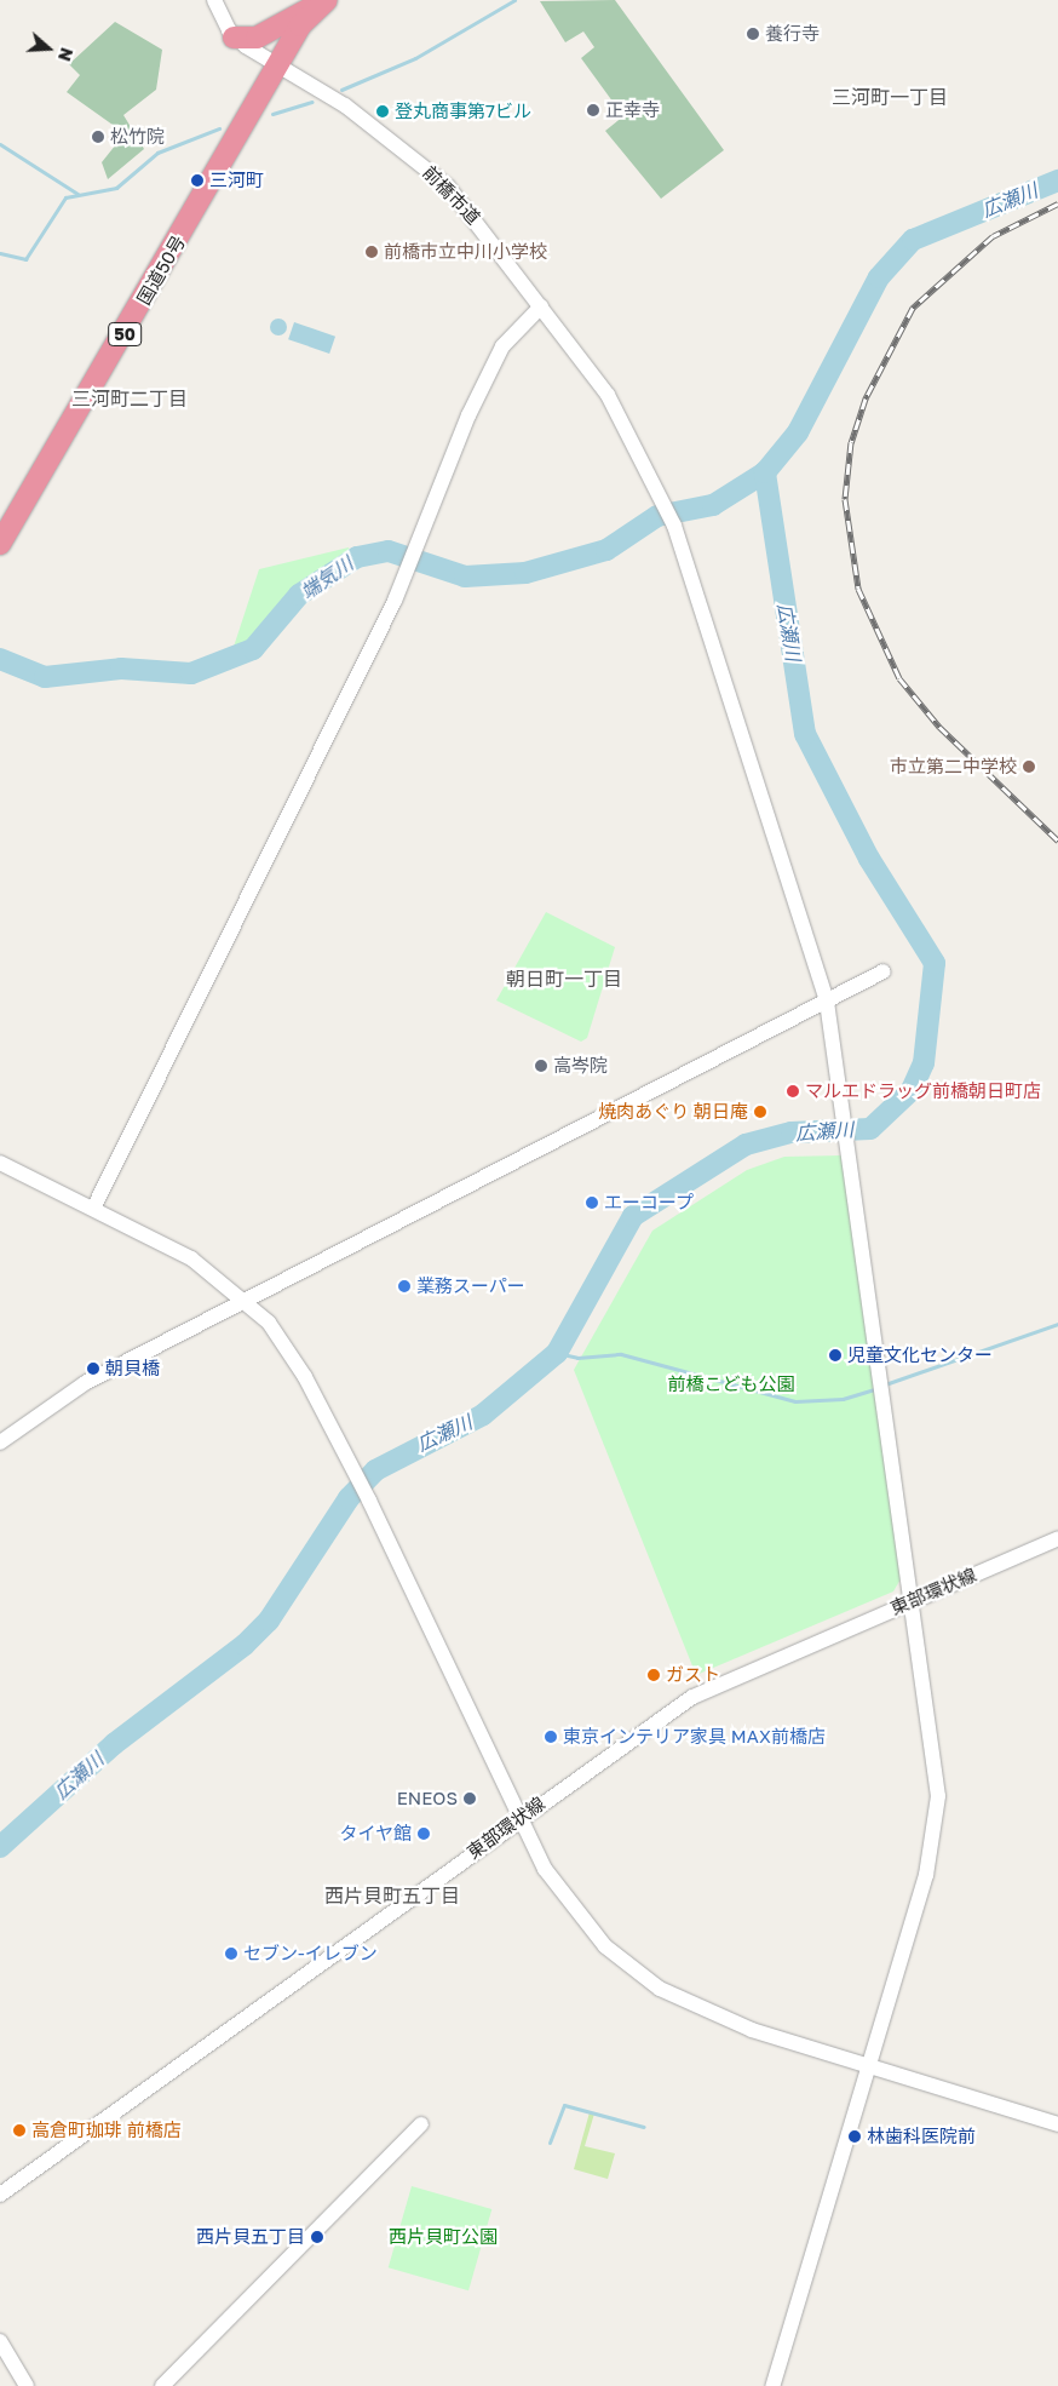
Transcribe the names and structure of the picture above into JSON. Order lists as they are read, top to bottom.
{
  "streets": {
    "highway": ["国道50号", "50"],
    "street": ["前橋市道", "東部環状線"]
  },
  "crossings": [
    ["前橋市道", "国道50号"],
    ["前橋市道", "東部環状線"]
  ],
  "districts": [
    "三河町一丁目",
    "三河町二丁目",
    "朝日町一丁目",
    "西片貝町五丁目"
  ],
  "water": ["広瀬川", "端気川"],
  "parks": ["前橋こども公園", "西片貝町公園"],
  "places": [
    "養行寺",
    "正幸寺",
    "登丸商事第7ビル",
    "松竹院",
    "三河町",
    "前橋市立中川小学校",
    "市立第二中学校",
    "高岑院",
    "マルエドラッグ前橋朝日町店",
    "焼肉あぐり 朝日庵",
    "エーコープ",
    "業務スーパー",
    "児童文化センター",
    "朝貝橋",
    "ガスト",
    "東京インテリア家具 MAX前橋店",
    "ENEOS",
    "タイヤ館",
    "セブン-イレブン",
    "高倉町珈琲 前橋店",
    "林歯科医院前",
    "西片貝五丁目"
  ],
  "north": "right"
}
